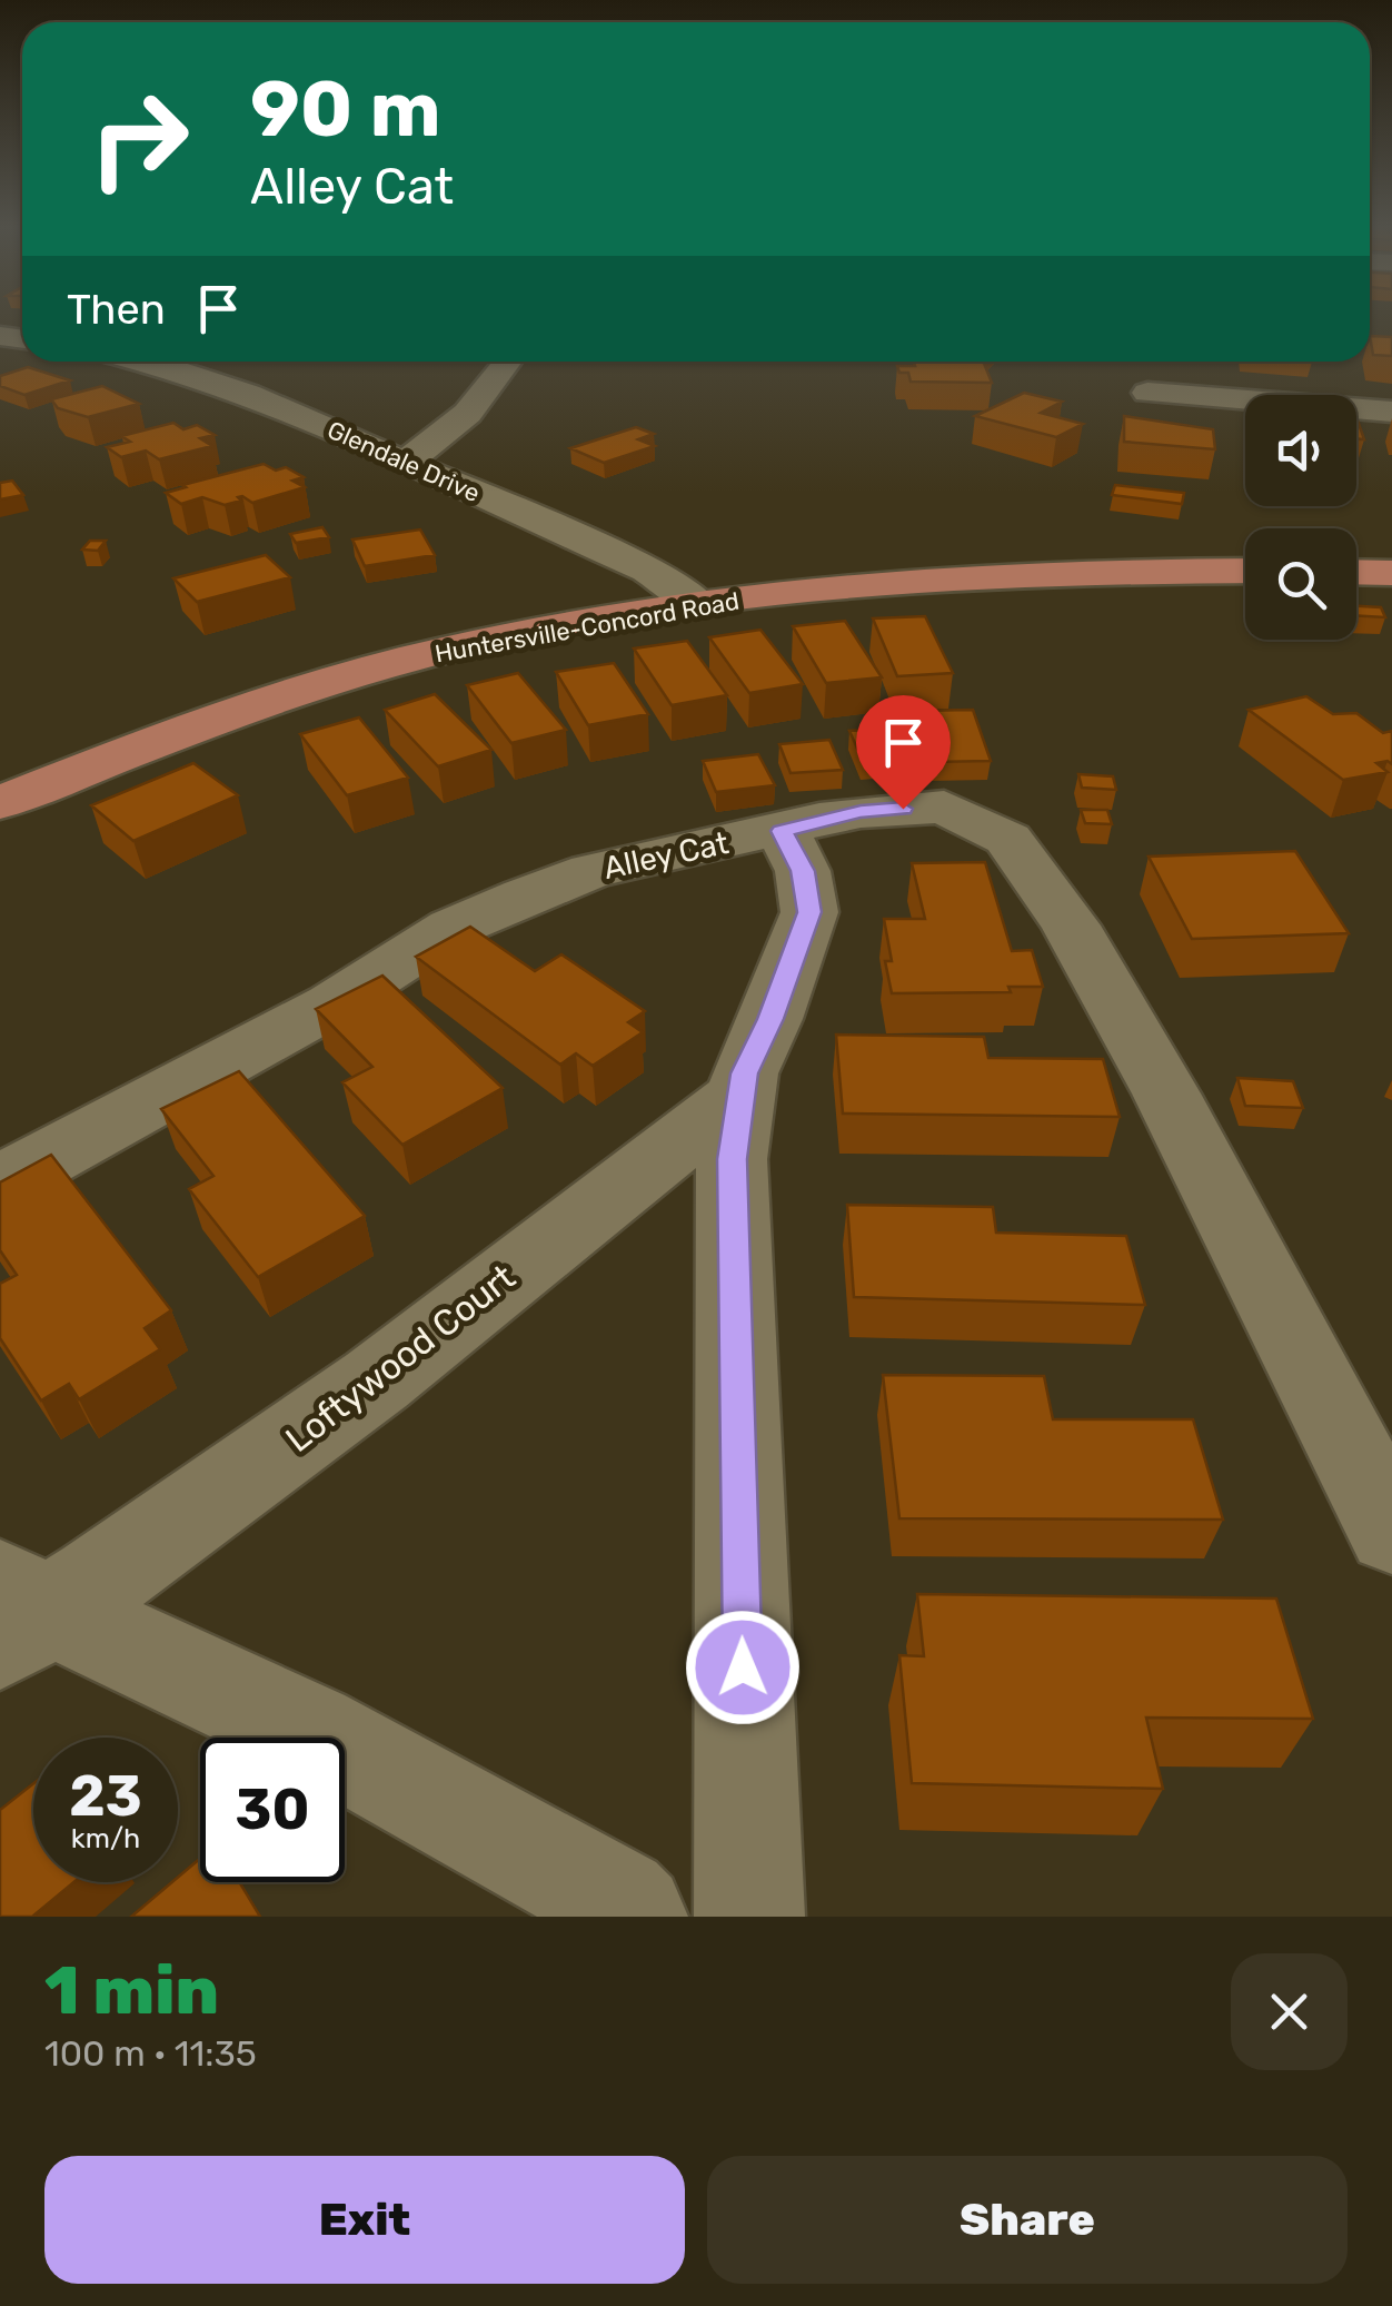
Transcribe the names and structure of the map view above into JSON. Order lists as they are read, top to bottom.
{
  "streets": {
    "main road": ["Huntersville-Concord Road"],
    "street": ["Glendale Drive", "Alley Cat", "Loftywood Court"]
  },
  "crossings": [
    ["Glendale Drive", "Huntersville-Concord Road"]
  ],
  "page": {
    "turn": ["90 m", "Alley Cat"],
    "then": "Then",
    "speed": "23 km/h",
    "limit": "30",
    "heading": ["1 min", "100 m · 11:35"],
    "buttons": ["Exit", "Share"]
  }
}
